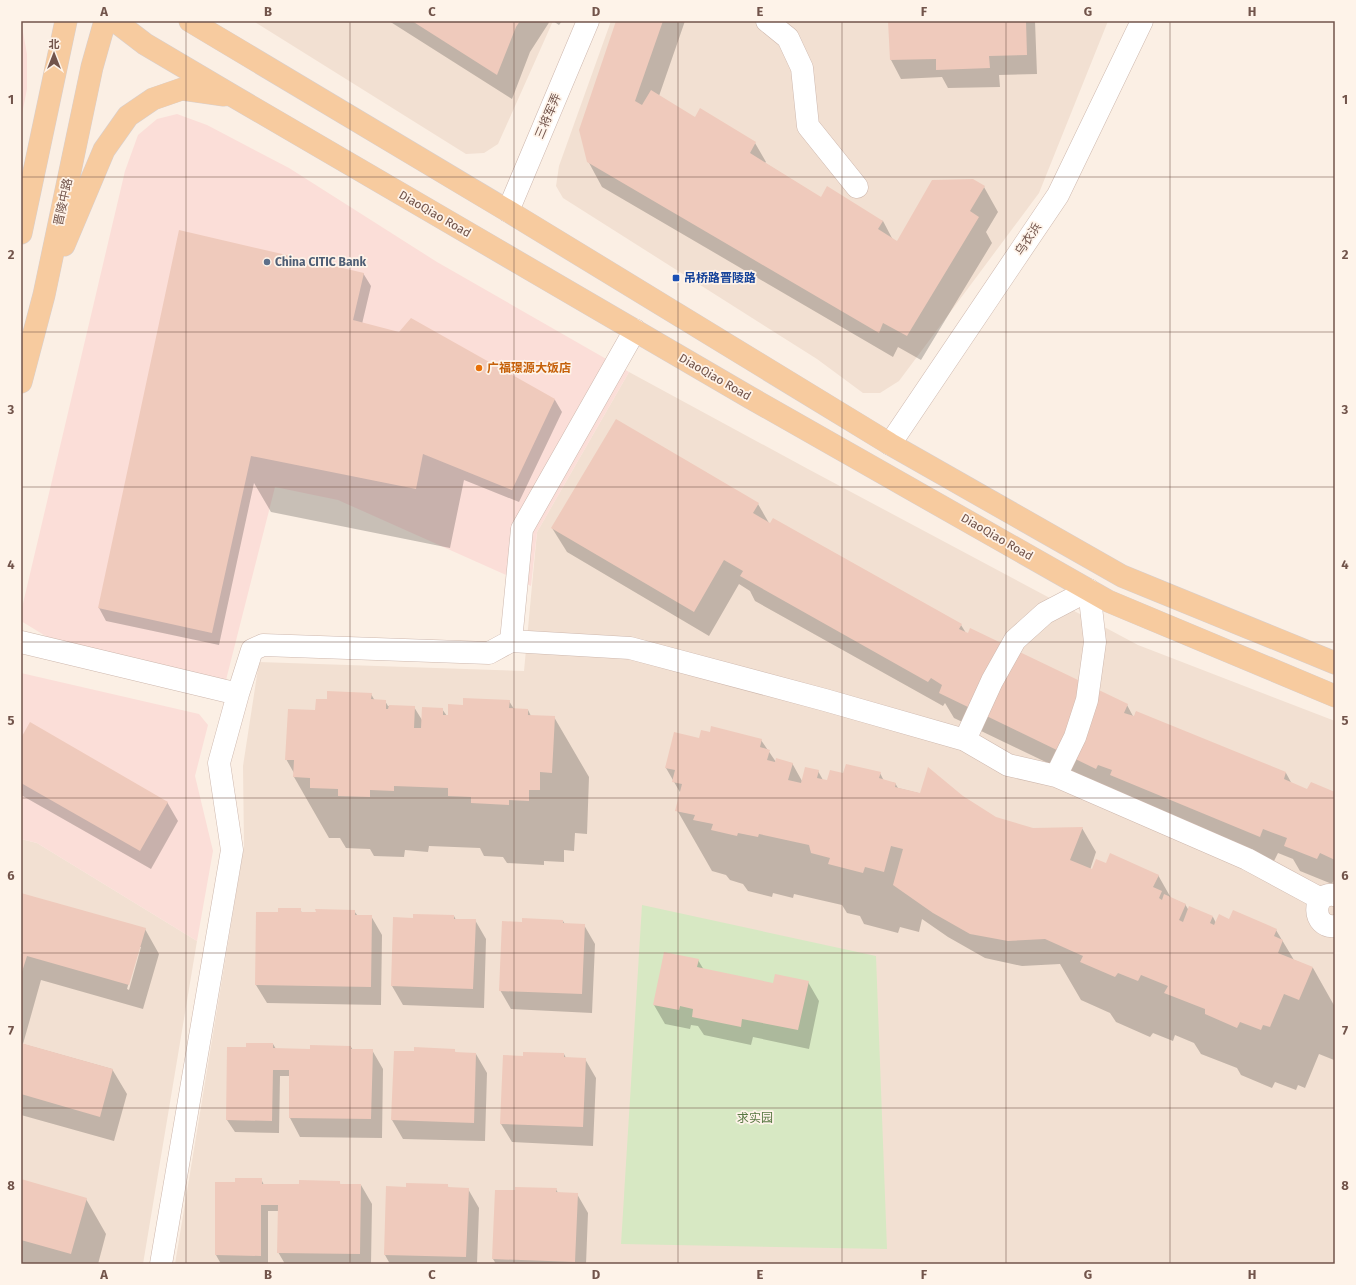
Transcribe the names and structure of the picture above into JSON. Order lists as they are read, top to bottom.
{
  "streets": {
    "main road": ["晋陵中路", "DiaoQiao Road"],
    "street": ["三将军弄", "乌衣浜"]
  },
  "parks": ["求实园"],
  "places": {
    "other": ["China CITIC Bank", "广福璟源大饭店"],
    "transit": ["吊桥路晋陵路"]
  },
  "north": "top",
  "grid": {
    "columns": [
      "A",
      "B",
      "C",
      "D",
      "E",
      "F",
      "G",
      "H"
    ],
    "rows": [
      "1",
      "2",
      "3",
      "4",
      "5",
      "6",
      "7",
      "8"
    ]
  }
}
